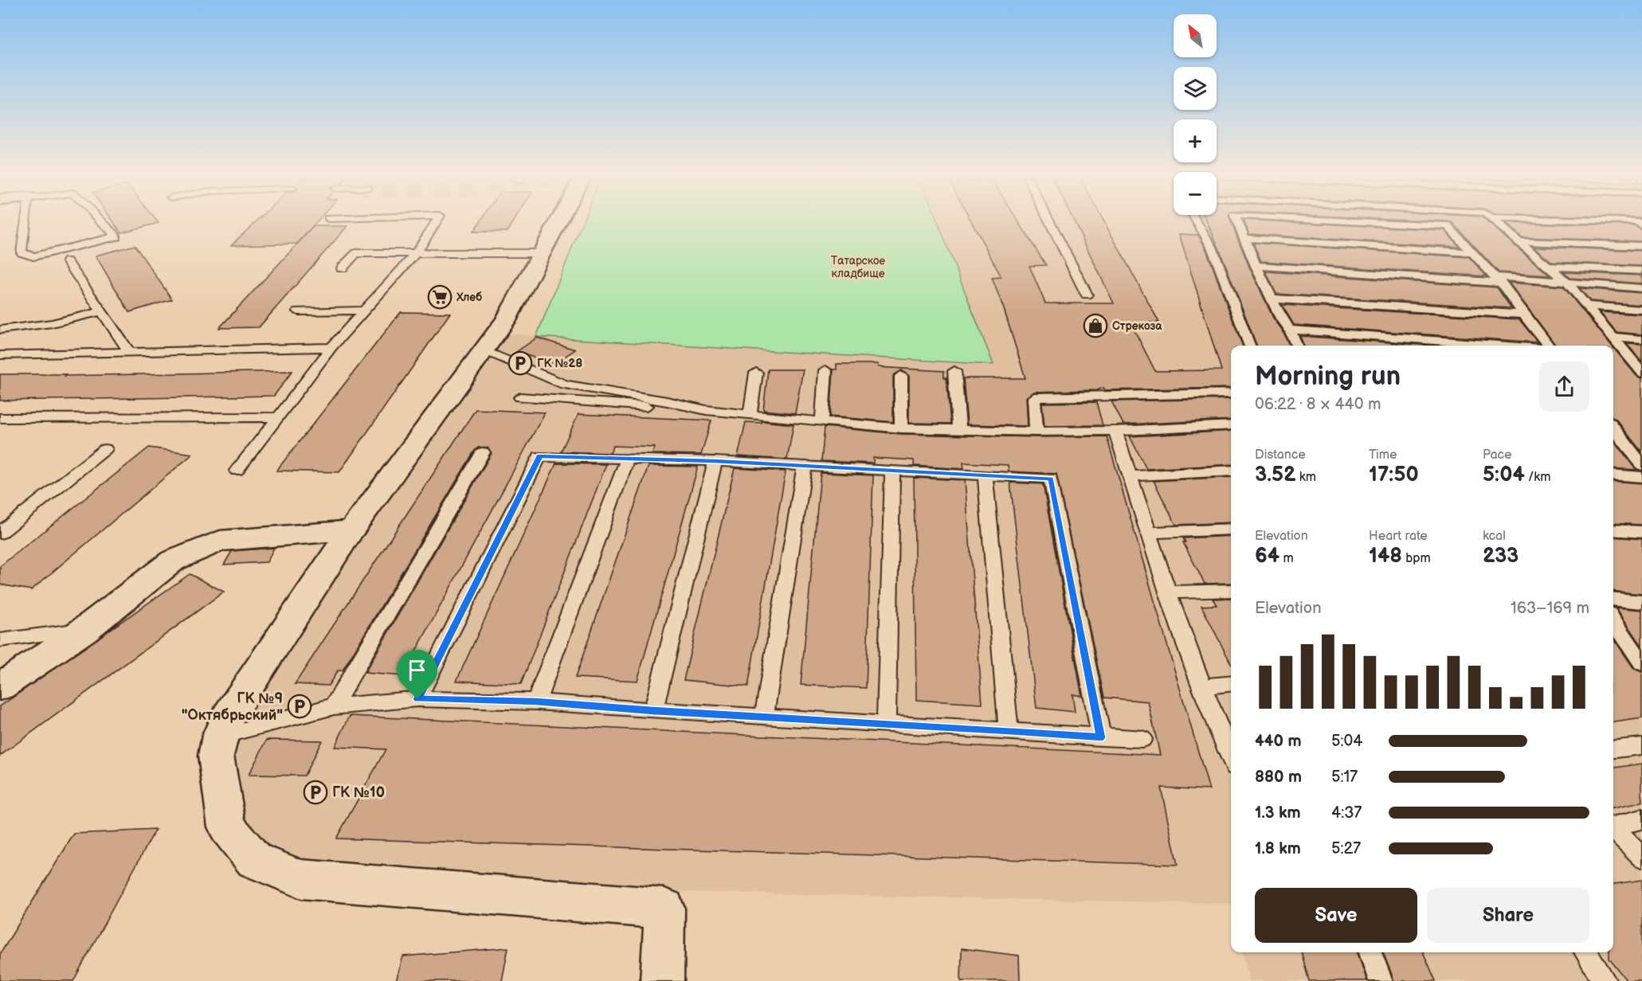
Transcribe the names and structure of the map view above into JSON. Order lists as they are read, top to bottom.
{
  "parks": ["Татарское кладбище"],
  "places": {
    "supermarket": ["Хлеб"],
    "shop": ["Стрекоза"],
    "parking": ["ГК №28", "ГК №9 \"Октябрьский\"", "ГК №10"]
  },
  "north": "top left",
  "page": {
    "map_buttons": ["+", "−"],
    "heading": ["Morning run", "06:22 · 8 × 440 m"],
    "stats": [
      ["Distance", "3.52 km"],
      ["Time", "17:50"],
      ["Pace", "5:04 /km"],
      ["Elevation", "64 m"],
      ["Heart rate", "148 bpm"],
      ["kcal", "233"]
    ],
    "chart": ["Elevation", "163–169 m"],
    "list": [
      {
        "name": "440 m",
        "note": "5:04"
      },
      {
        "name": "880 m",
        "note": "5:17"
      },
      {
        "name": "1.3 km",
        "note": "4:37"
      },
      {
        "name": "1.8 km",
        "note": "5:27"
      }
    ],
    "buttons": ["Save", "Share"]
  }
}
